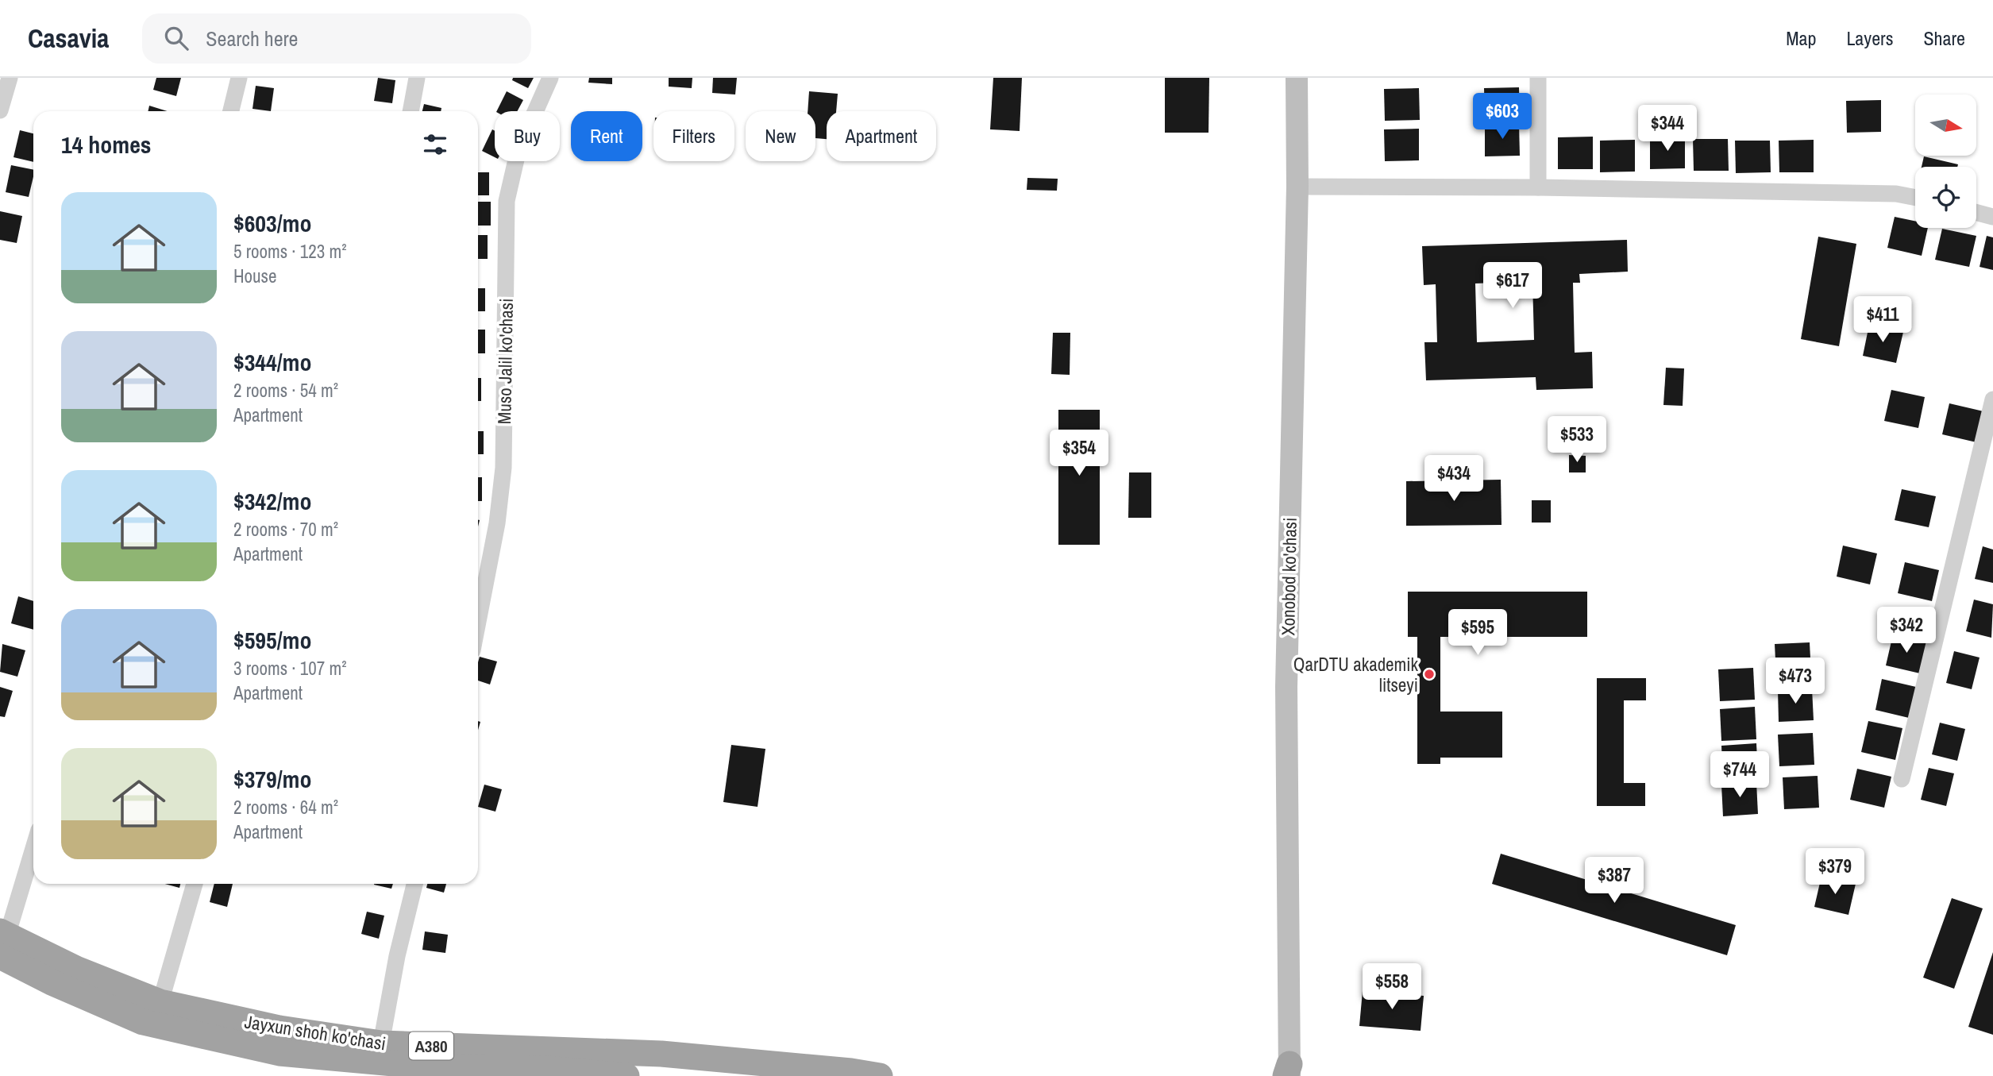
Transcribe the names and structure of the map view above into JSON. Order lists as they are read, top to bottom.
{
  "streets": {
    "highway": ["Jayxun shoh ko'chasi", "A380"],
    "main road": ["Xonobod ko'chasi"],
    "street": ["Muso Jalil ko'chasi"]
  },
  "places": ["QarDTU akademik litseyi"],
  "north": "right",
  "page": {
    "header": "Casavia",
    "search": "Search here",
    "nav": ["Map", "Layers", "Share"],
    "price": [
      "$603",
      "$344",
      "$617",
      "$411",
      "$533",
      "$354",
      "$434",
      "$342",
      "$595",
      "$473",
      "$744",
      "$379",
      "$387",
      "$558"
    ],
    "chip": [
      "Buy",
      "Rent",
      "Filters",
      "New",
      "Apartment"
    ],
    "heading": "14 homes",
    "list": [
      {
        "name": "$603/mo",
        "note": "5 rooms · 123 m² · House"
      },
      {
        "name": "$344/mo",
        "note": "2 rooms · 54 m² · Apartment"
      },
      {
        "name": "$342/mo",
        "note": "2 rooms · 70 m² · Apartment"
      },
      {
        "name": "$595/mo",
        "note": "3 rooms · 107 m² · Apartment"
      },
      {
        "name": "$379/mo",
        "note": "2 rooms · 64 m² · Apartment"
      }
    ]
  }
}
